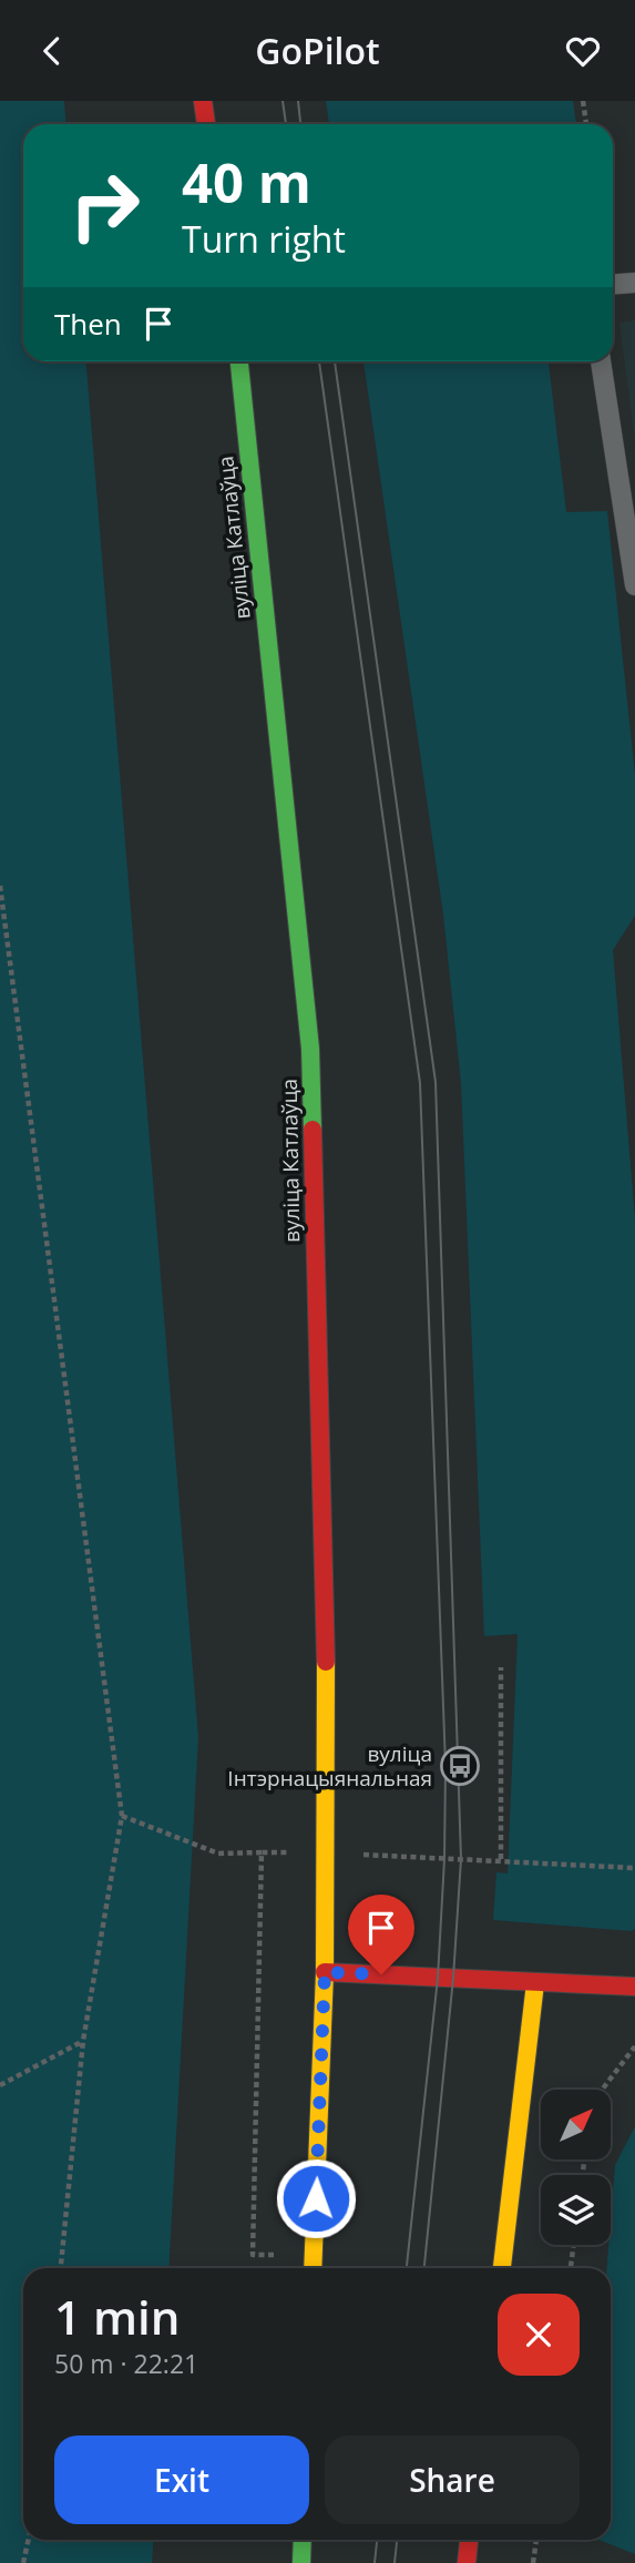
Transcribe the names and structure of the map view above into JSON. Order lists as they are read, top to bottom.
{
  "streets": {
    "main road": ["вуліца Катлаўца"]
  },
  "places": {
    "bus stop": ["вуліца Інтэрнацыянальная"]
  },
  "north": "top right",
  "page": {
    "header": "GoPilot",
    "turn": ["40 m", "Turn right"],
    "then": "Then",
    "heading": ["1 min", "50 m · 22:21"],
    "buttons": ["Exit", "Share"]
  }
}
